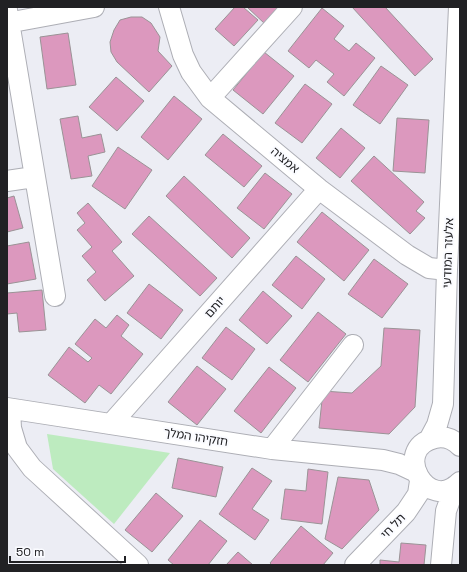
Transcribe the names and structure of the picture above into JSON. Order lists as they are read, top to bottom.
{
  "streets": {
    "street": [
      "אמציה",
      "אלעזר המודעי",
      "יותם",
      "חזקיהו המלך",
      "תל חי"
    ]
  },
  "crossings": [
    ["אמציה", "אלעזר המודעי"],
    ["אמציה", "יותם"],
    ["אלעזר המודעי", "חזקיהו המלך"],
    ["אלעזר המודעי", "תל חי"],
    ["יותם", "חזקיהו המלך"],
    ["חזקיהו המלך", "תל חי"]
  ],
  "scale_bar": "50 m"
}
